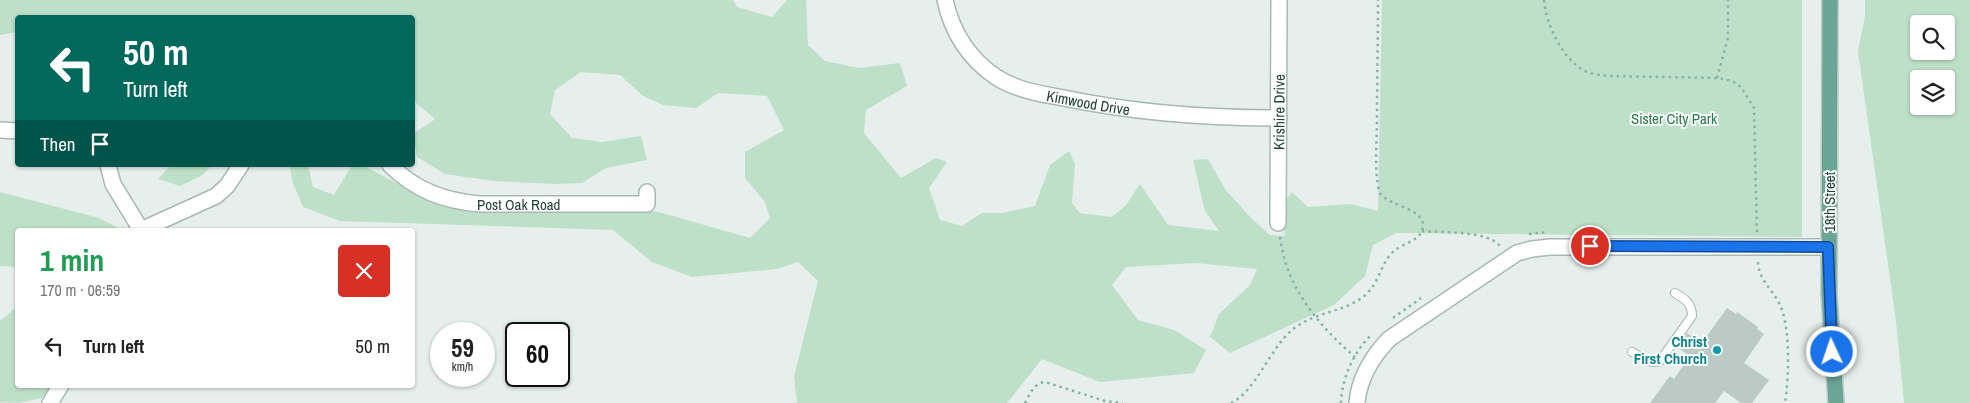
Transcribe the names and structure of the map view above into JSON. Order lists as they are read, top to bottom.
{
  "streets": {
    "main road": ["18th Street"],
    "street": ["Kimwood Drive", "Krishire Drive", "Post Oak Road"]
  },
  "crossings": [
    ["Kimwood Drive", "Krishire Drive"]
  ],
  "parks": ["Sister City Park"],
  "places": ["Christ First Church"],
  "page": {
    "turn": ["50 m", "Turn left"],
    "then": "Then",
    "heading": ["1 min", "170 m · 06:59"],
    "list": [
      {
        "name": "Turn left",
        "value": "50 m"
      }
    ],
    "speed": "59 km/h",
    "limit": "60"
  }
}
